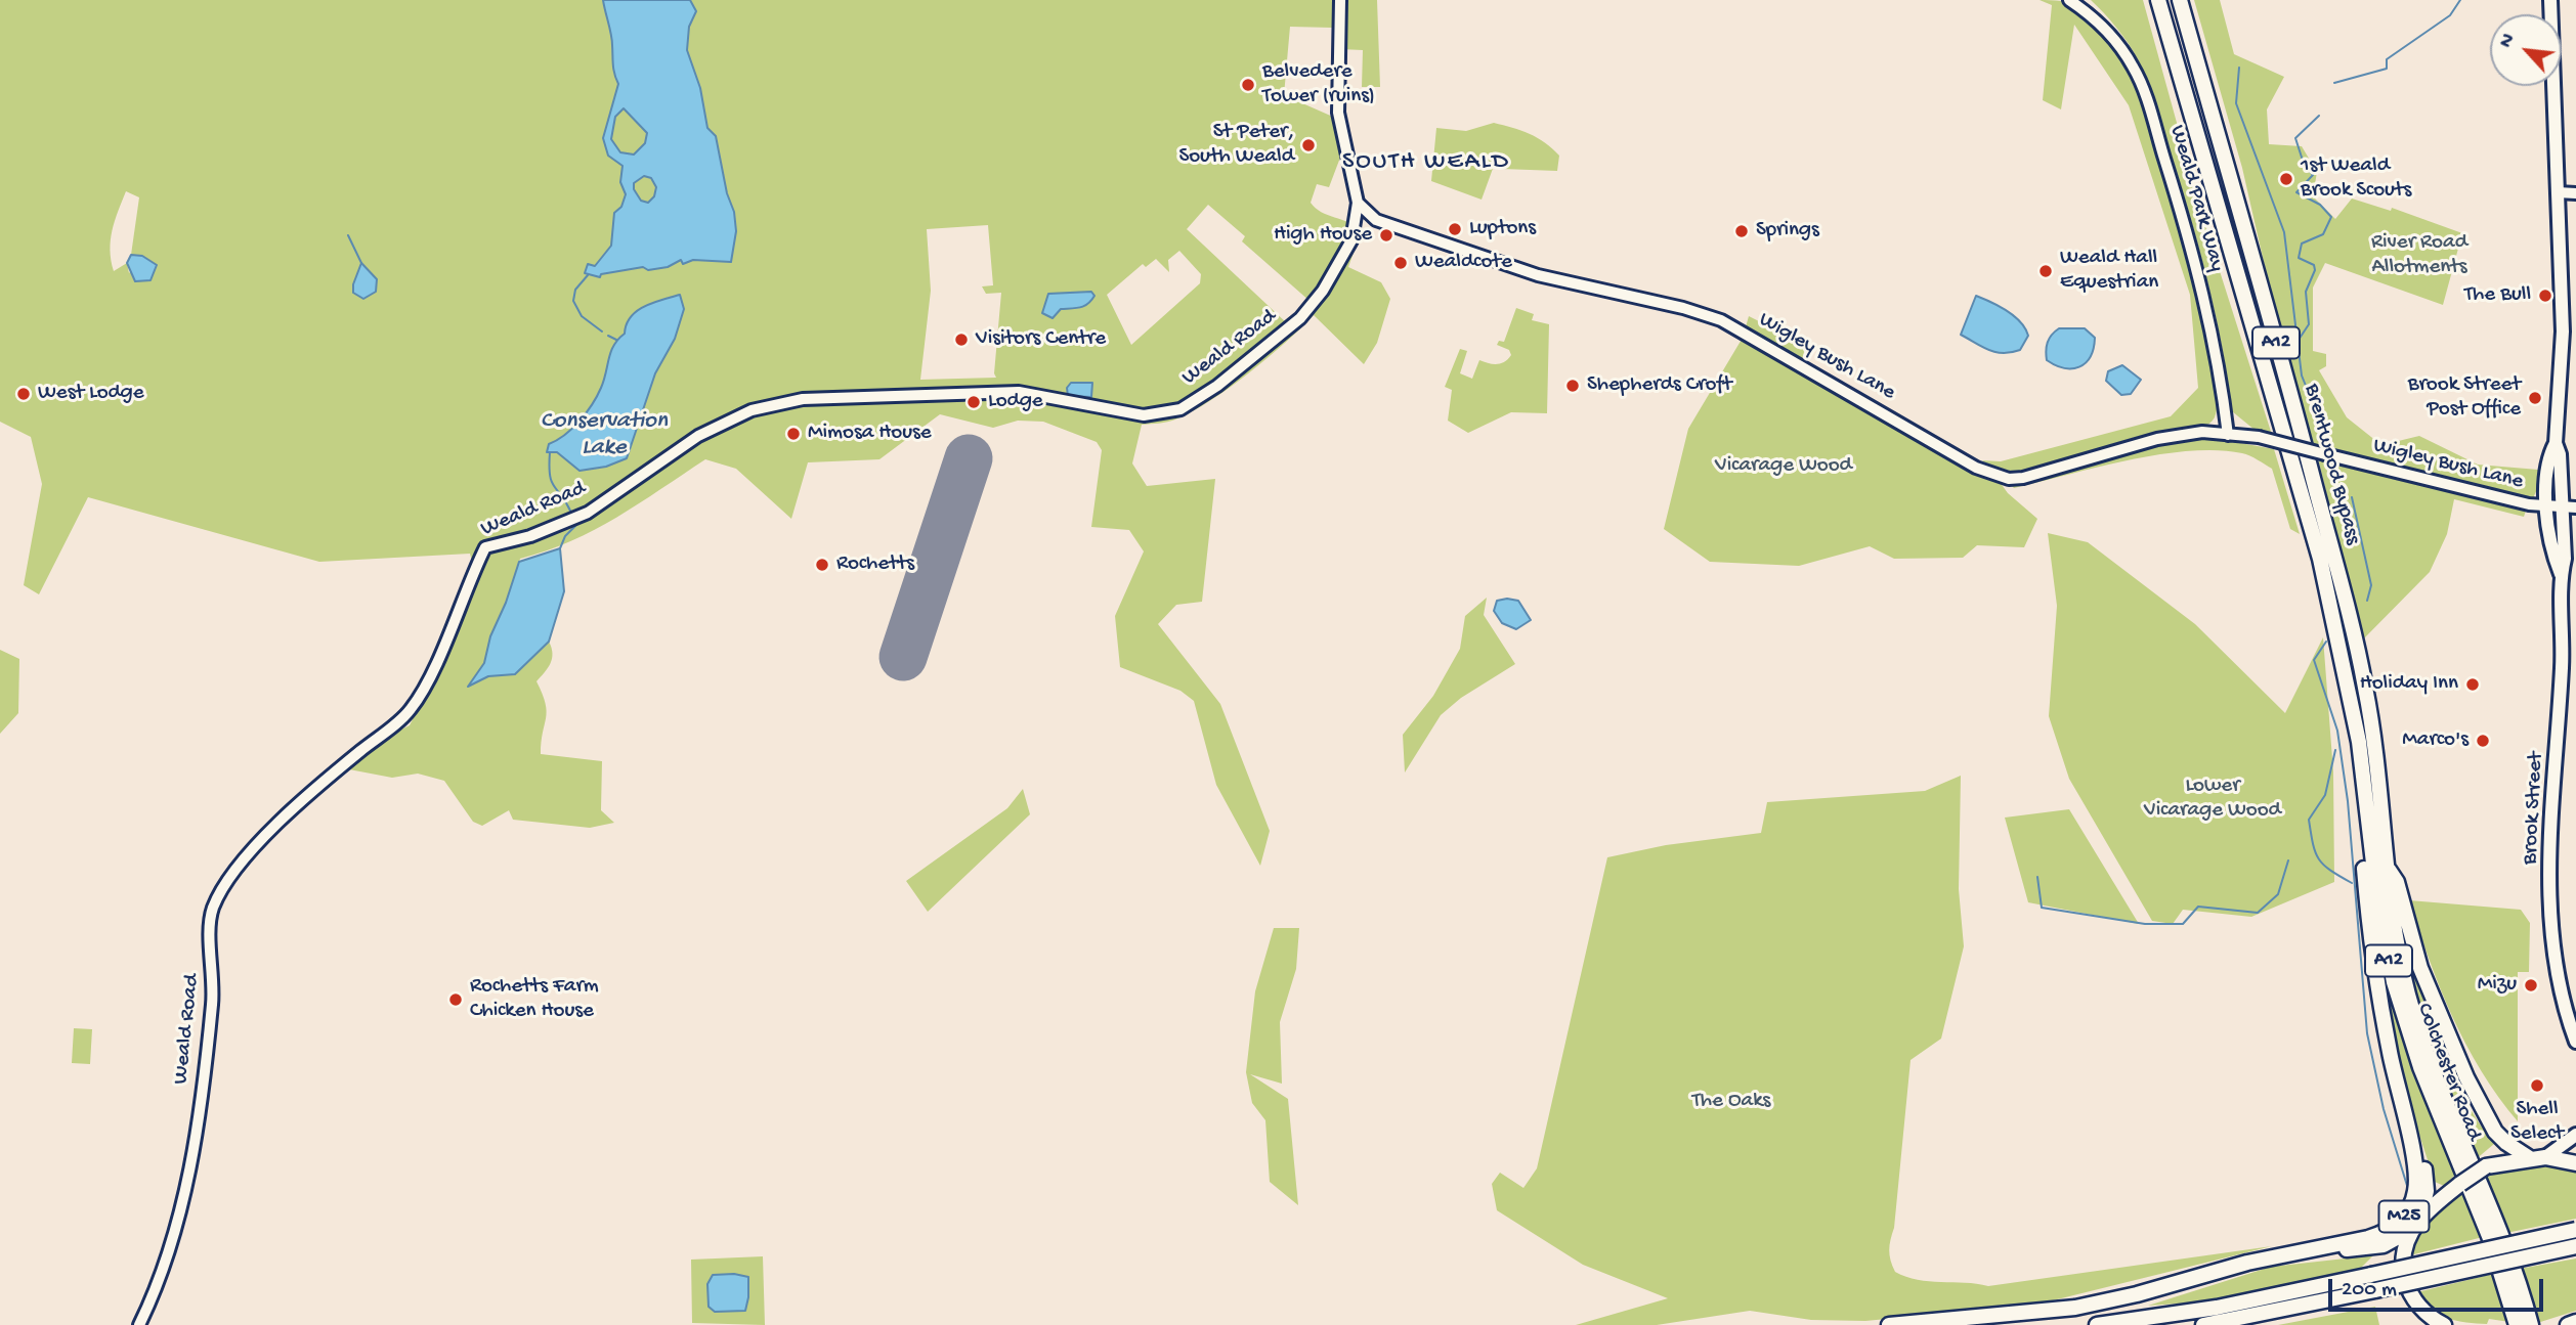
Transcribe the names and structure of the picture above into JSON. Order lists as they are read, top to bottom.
{
  "streets": {
    "highway": [
      "A12",
      "Brentwood Bypass",
      "Colchester Road",
      "M25"
    ],
    "main road": ["Brook Street"],
    "street": ["Weald Park Way", "Weald Road", "Wigley Bush Lane"]
  },
  "crossings": [
    ["Weald Park Way", "Wigley Bush Lane"],
    ["A12", "Brentwood Bypass"],
    ["A12", "Colchester Road"],
    ["A12", "M25"],
    ["Weald Road", "Wigley Bush Lane"],
    ["Wigley Bush Lane", "Brook Street"],
    ["Brentwood Bypass", "Colchester Road"]
  ],
  "districts": ["SOUTH WEALD"],
  "water": ["Conservation Lake"],
  "parks": [
    "River Road Allotments",
    "Vicarage Wood",
    "Lower Vicarage Wood",
    "The Oaks"
  ],
  "places": [
    "Belvedere Tower (ruins)",
    "St Peter, South Weald",
    "1st Weald Brook Scouts",
    "Luptons",
    "Springs",
    "High House",
    "Wealdcote",
    "Weald Hall Equestrian",
    "The Bull",
    "Visitors Centre",
    "Shepherds Croft",
    "West Lodge",
    "Brook Street Post Office",
    "Lodge",
    "Mimosa House",
    "Rochetts",
    "Holiday Inn",
    "Marco's",
    "Mizu",
    "Rochetts Farm Chicken House",
    "Shell Select"
  ],
  "scale_bar": "200 m",
  "north": "top left"
}
